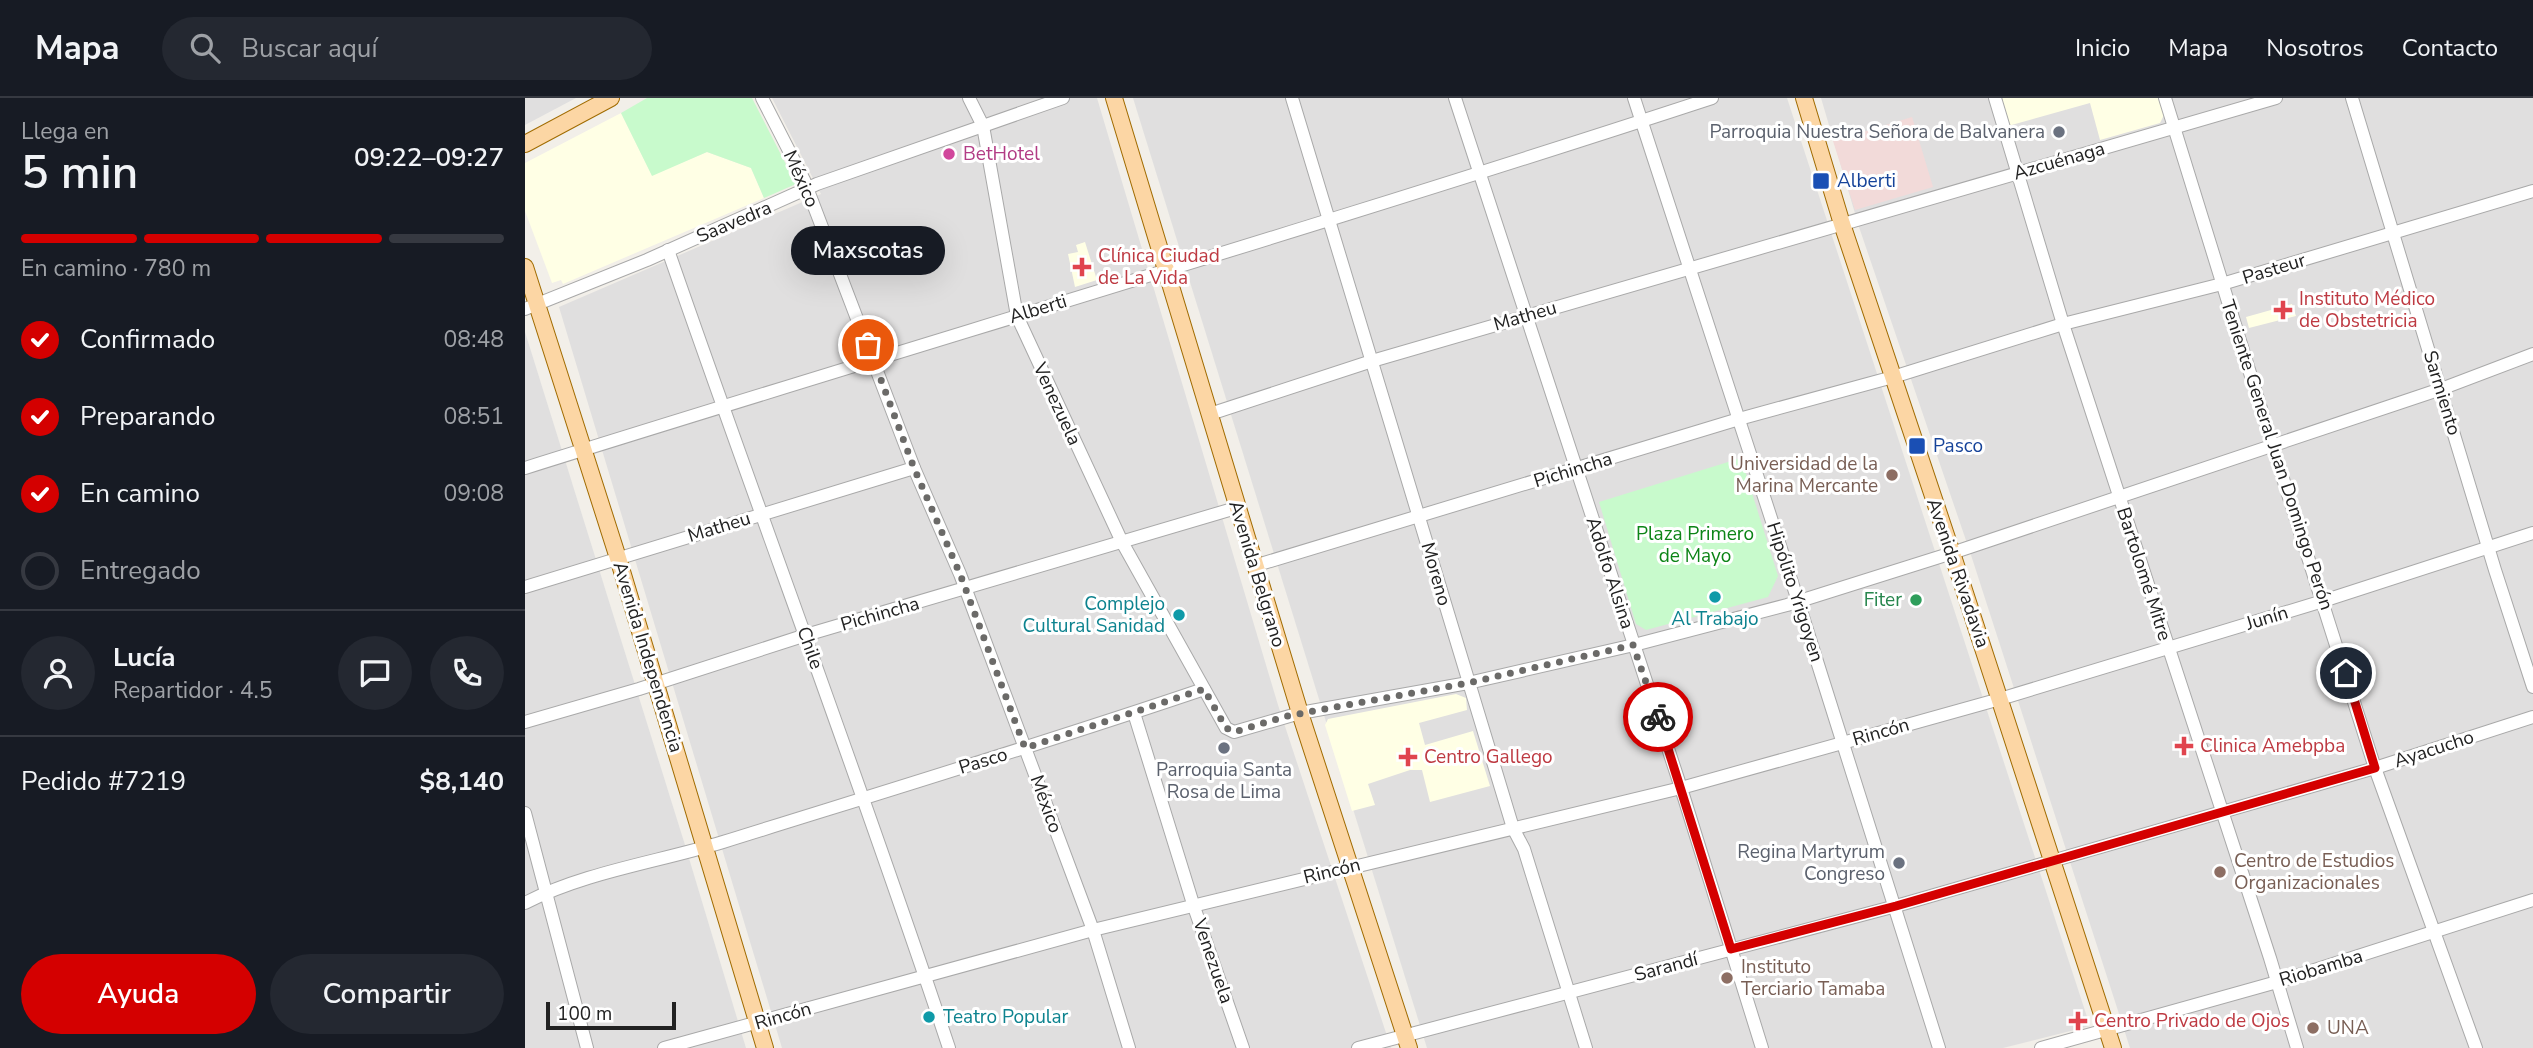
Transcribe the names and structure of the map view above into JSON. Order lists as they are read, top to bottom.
{
  "streets": {
    "main road": ["Avenida Rivadavia", "Avenida Belgrano", "Avenida Independencia"],
    "street": [
      "Azcuénaga",
      "México",
      "Saavedra",
      "Pasteur",
      "Alberti",
      "Matheu",
      "Sarmiento",
      "Venezuela",
      "Teniente General Juan Domingo Perón",
      "Pichincha",
      "Adolfo Alsina",
      "Moreno",
      "Bartolomé Mitre",
      "Hipólito Yrigoyen",
      "Junín",
      "Chile",
      "Rincón",
      "Ayacucho",
      "Pasco",
      "Sarandí",
      "Riobamba"
    ]
  },
  "crossings": [
    ["Azcuénaga", "Matheu"],
    ["Azcuénaga", "Teniente General Juan Domingo Perón"],
    ["Azcuénaga", "Avenida Rivadavia"],
    ["Azcuénaga", "Bartolomé Mitre"],
    ["México", "Saavedra"],
    ["México", "Alberti"],
    ["México", "Matheu"],
    ["México", "Pichincha"],
    ["México", "Rincón"],
    ["México", "Pasco"],
    ["Saavedra", "Venezuela"],
    ["Saavedra", "Chile"],
    ["Saavedra", "Avenida Independencia"],
    ["Pasteur", "Sarmiento"],
    ["Pasteur", "Teniente General Juan Domingo Perón"],
    ["Pasteur", "Pichincha"],
    ["Pasteur", "Avenida Rivadavia"],
    ["Pasteur", "Bartolomé Mitre"],
    ["Alberti", "Venezuela"],
    ["Alberti", "Adolfo Alsina"],
    ["Alberti", "Avenida Belgrano"],
    ["Alberti", "Moreno"],
    ["Alberti", "Hipólito Yrigoyen"],
    ["Alberti", "Chile"],
    ["Alberti", "Avenida Independencia"],
    ["Matheu", "Adolfo Alsina"],
    ["Matheu", "Avenida Rivadavia"],
    ["Matheu", "Avenida Belgrano"],
    ["Matheu", "Moreno"],
    ["Matheu", "Hipólito Yrigoyen"],
    ["Matheu", "Chile"],
    ["Matheu", "Avenida Independencia"],
    ["Sarmiento", "Junín"],
    ["Venezuela", "Pichincha"],
    ["Venezuela", "Rincón"],
    ["Venezuela", "Pasco"],
    ["Teniente General Juan Domingo Perón", "Junín"],
    ["Teniente General Juan Domingo Perón", "Ayacucho"],
    ["Teniente General Juan Domingo Perón", "Riobamba"],
    ["Pichincha", "Adolfo Alsina"],
    ["Pichincha", "Avenida Rivadavia"],
    ["Pichincha", "Avenida Belgrano"],
    ["Pichincha", "Moreno"],
    ["Pichincha", "Hipólito Yrigoyen"],
    ["Pichincha", "Chile"],
    ["Pichincha", "Avenida Independencia"],
    ["Adolfo Alsina", "Rincón"],
    ["Adolfo Alsina", "Sarandí"],
    ["Avenida Rivadavia", "Junín"],
    ["Avenida Rivadavia", "Rincón"],
    ["Avenida Rivadavia", "Ayacucho"],
    ["Avenida Rivadavia", "Sarandí"],
    ["Avenida Rivadavia", "Riobamba"],
    ["Avenida Belgrano", "Rincón"],
    ["Avenida Belgrano", "Sarandí"],
    ["Moreno", "Rincón"],
    ["Moreno", "Sarandí"],
    ["Bartolomé Mitre", "Junín"],
    ["Bartolomé Mitre", "Ayacucho"],
    ["Bartolomé Mitre", "Riobamba"],
    ["Hipólito Yrigoyen", "Rincón"],
    ["Hipólito Yrigoyen", "Sarandí"],
    ["Junín", "Rincón"],
    ["Chile", "Rincón"],
    ["Chile", "Pasco"],
    ["Avenida Independencia", "Rincón"],
    ["Avenida Independencia", "Pasco"],
    ["Ayacucho", "Sarandí"]
  ],
  "parks": ["Plaza Primero de Mayo"],
  "places": {
    "other": [
      "Parroquia Nuestra Señora de Balvanera",
      "BetHotel",
      "Maxscotas",
      "Universidad de la Marina Mercante",
      "Al Trabajo",
      "Fiter",
      "Complejo Cultural Sanidad",
      "Parroquia Santa Rosa de Lima",
      "Regina Martyrum Congreso",
      "Centro de Estudios Organizacionales",
      "Instituto Terciario Tamaba",
      "Teatro Popular",
      "UNA"
    ],
    "transit": ["Alberti", "Pasco"],
    "health": [
      "Clínica Ciudad de La Vida",
      "Instituto Médico de Obstetricia",
      "Clinica Amebpba",
      "Centro Gallego",
      "Centro Privado de Ojos"
    ]
  },
  "scale_bar": "100 m",
  "page": {
    "header": "Mapa",
    "search": "Buscar aquí",
    "nav": [
      "Inicio",
      "Mapa",
      "Nosotros",
      "Contacto"
    ],
    "heading": ["5 min", "Llega en", "09:22–09:27"],
    "panel": [
      "Lucía",
      "Repartidor · 4.5",
      "Pedido #7219",
      "$8,140"
    ],
    "bar": "En camino · 780 m",
    "bubble": "Maxscotas",
    "list": [
      ["Confirmado", "08:48"],
      ["Preparando", "08:51"],
      ["En camino", "09:08"],
      "Entregado"
    ],
    "buttons": ["Ayuda", "Compartir"],
    "scale": "100 m"
  }
}
